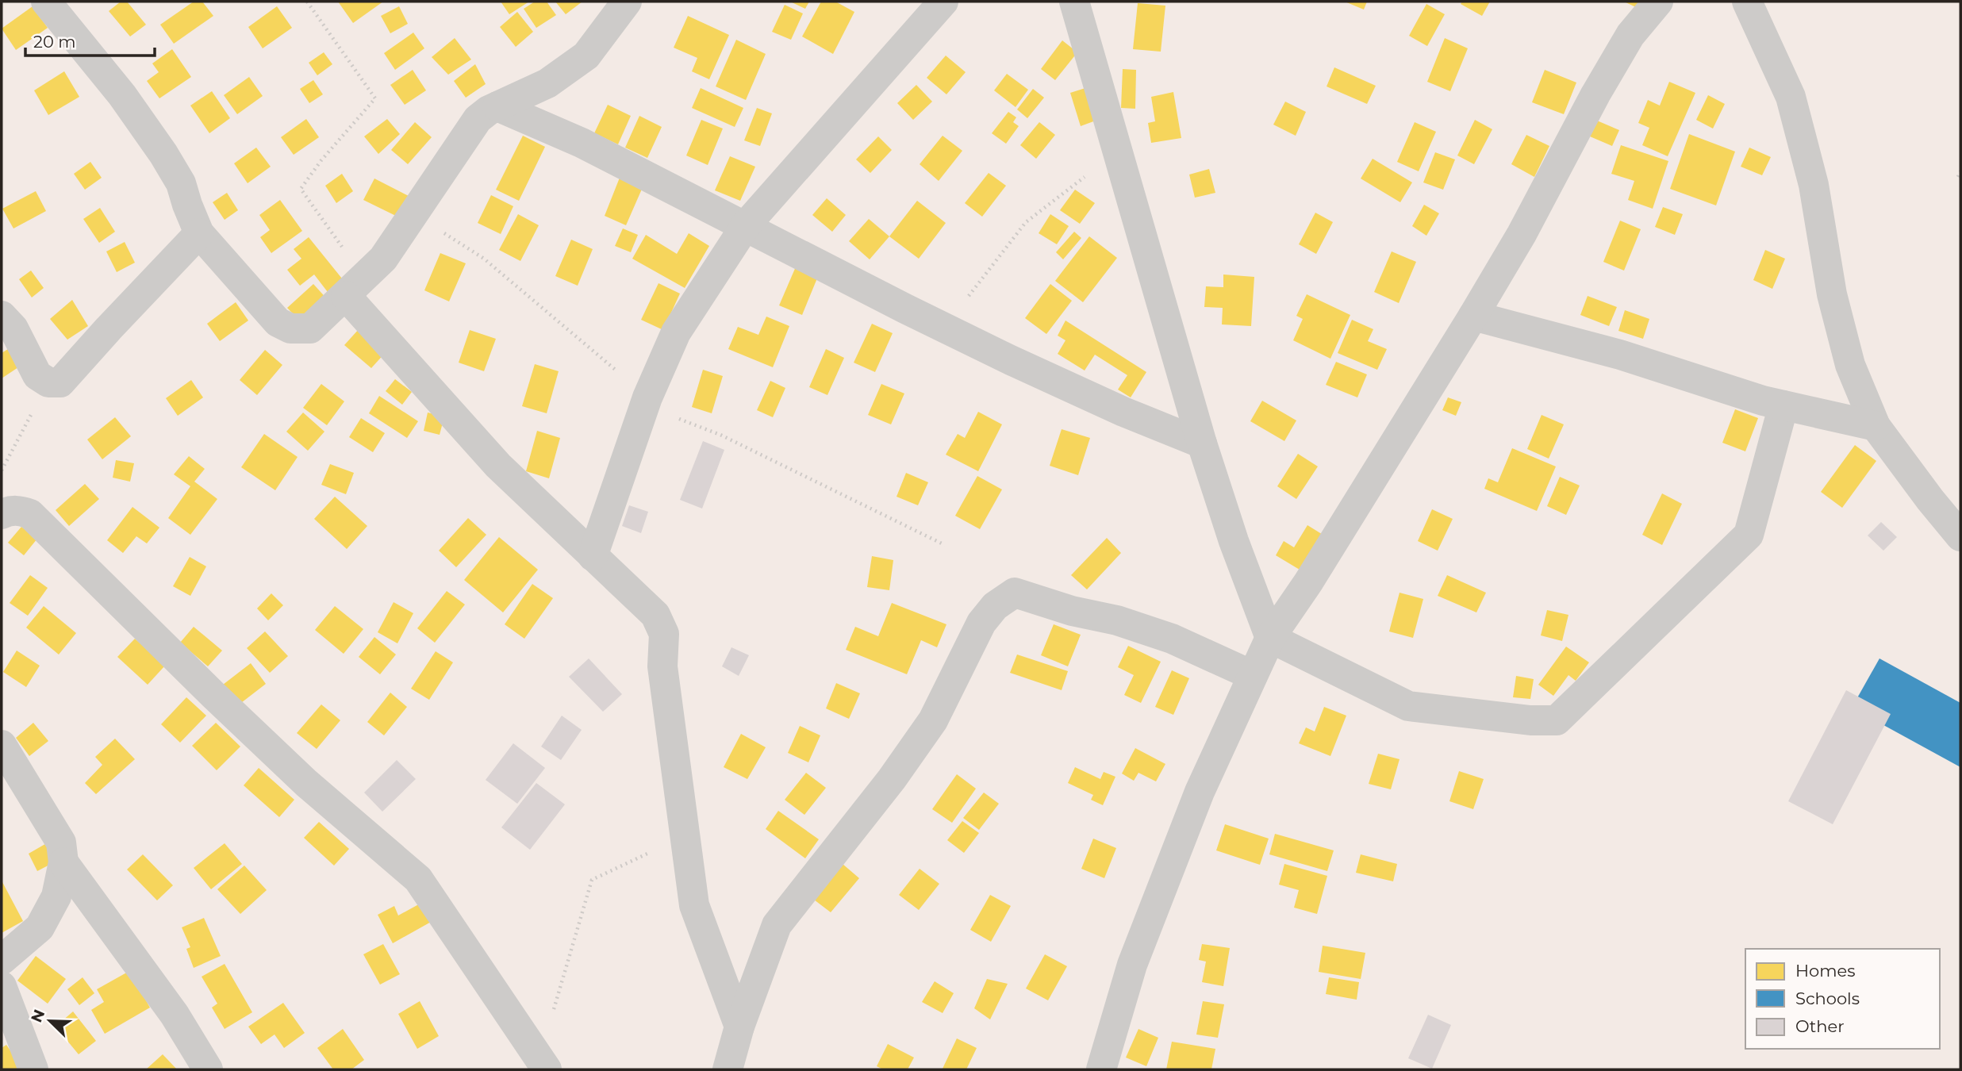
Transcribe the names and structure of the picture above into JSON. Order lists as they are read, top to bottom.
{
  "legend": ["Homes", "Schools", "Other"],
  "scale_bar": "20 m",
  "north": "top left"
}
